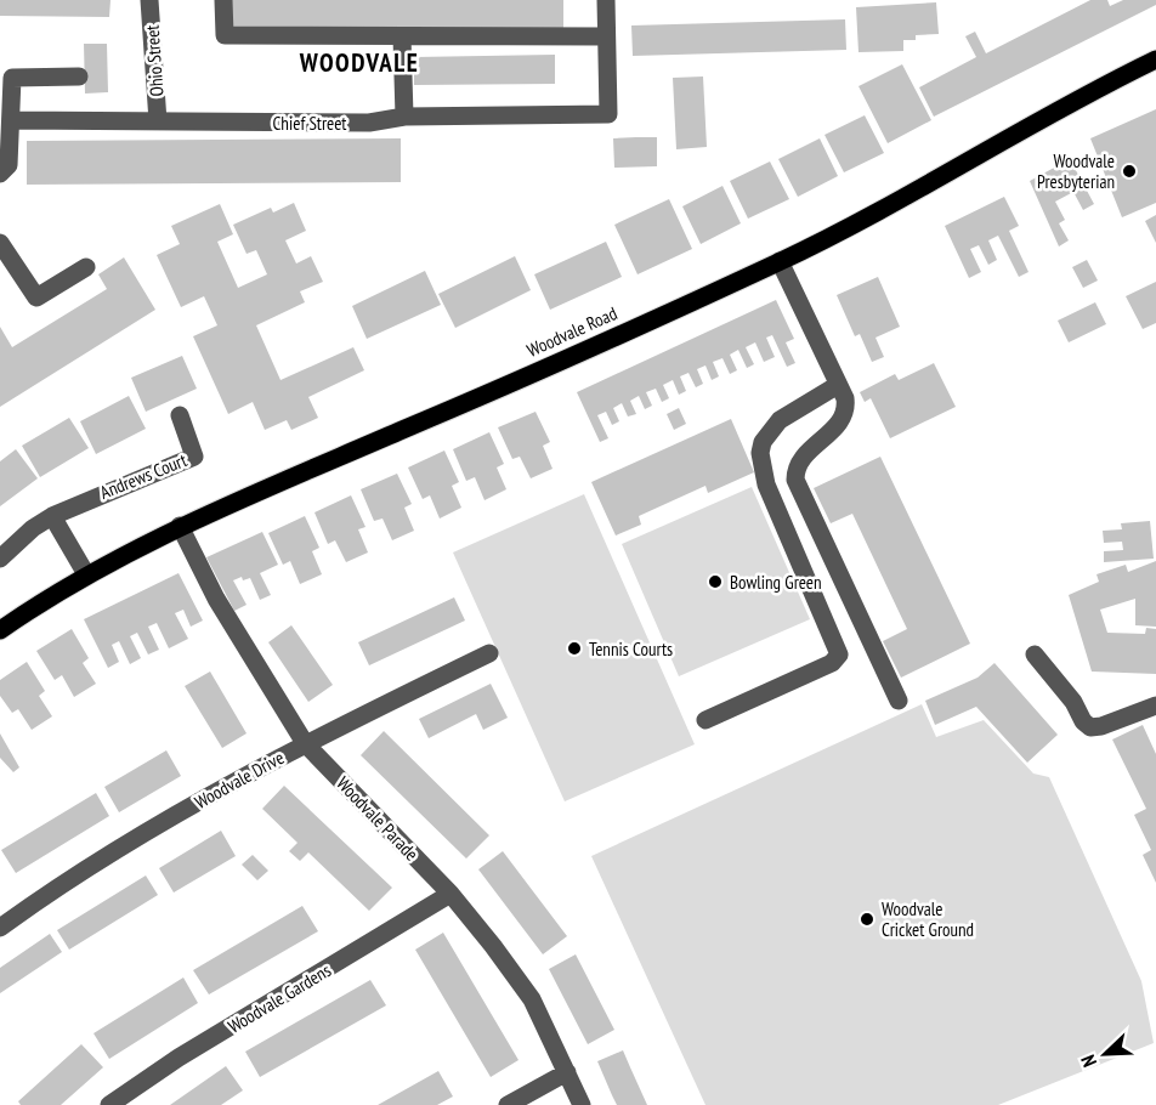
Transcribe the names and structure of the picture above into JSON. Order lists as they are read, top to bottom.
{
  "streets": {
    "main road": ["Woodvale Road"],
    "street": [
      "Ohio Street",
      "Chief Street",
      "Andrews Court",
      "Woodvale Drive",
      "Woodvale Parade",
      "Woodvale Gardens"
    ]
  },
  "crossings": [
    ["Ohio Street", "Chief Street"],
    ["Woodvale Road", "Woodvale Parade"],
    ["Woodvale Drive", "Woodvale Parade"],
    ["Woodvale Parade", "Woodvale Gardens"]
  ],
  "districts": ["WOODVALE"],
  "places": [
    "Woodvale Presbyterian",
    "Bowling Green",
    "Tennis Courts",
    "Woodvale Cricket Ground"
  ],
  "north": "bottom left"
}
